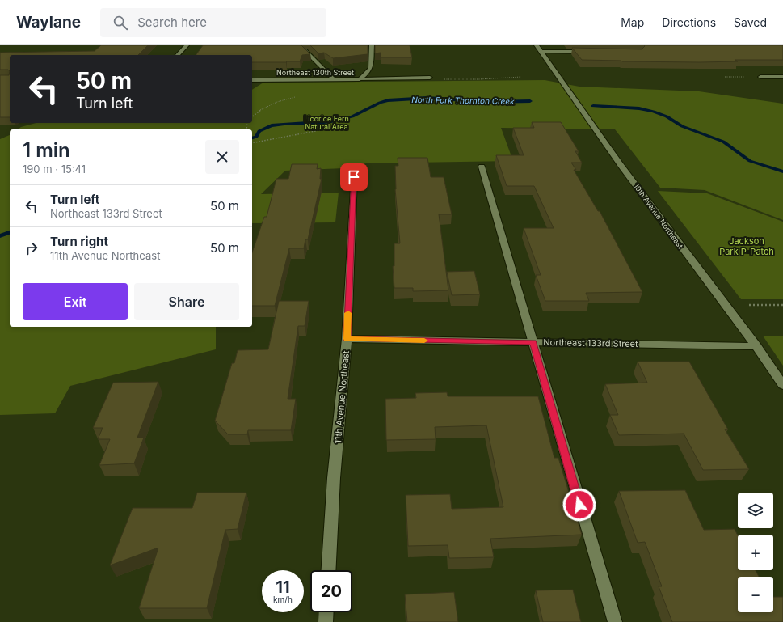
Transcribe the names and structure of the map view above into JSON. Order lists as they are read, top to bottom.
{
  "streets": {
    "street": [
      "Northeast 130th Street",
      "10th Avenue Northeast",
      "Northeast 133rd Street",
      "11th Avenue Northeast"
    ]
  },
  "crossings": [
    ["10th Avenue Northeast", "Northeast 133rd Street"],
    ["Northeast 133rd Street", "11th Avenue Northeast"]
  ],
  "water": ["North Fork Thornton Creek"],
  "parks": ["Licorice Fern Natural Area", "Jackson Park P-Patch"],
  "page": {
    "header": "Waylane",
    "search": "Search here",
    "nav": ["Map", "Directions", "Saved"],
    "turn": ["50 m", "Turn left"],
    "heading": ["1 min", "190 m · 15:41"],
    "list": [
      {
        "name": "Turn left",
        "note": "Northeast 133rd Street",
        "value": "50 m"
      },
      {
        "name": "Turn right",
        "note": "11th Avenue Northeast",
        "value": "50 m"
      }
    ],
    "buttons": ["Exit", "Share"],
    "map_buttons": ["+", "−"],
    "speed": "11 km/h",
    "limit": "20"
  }
}
